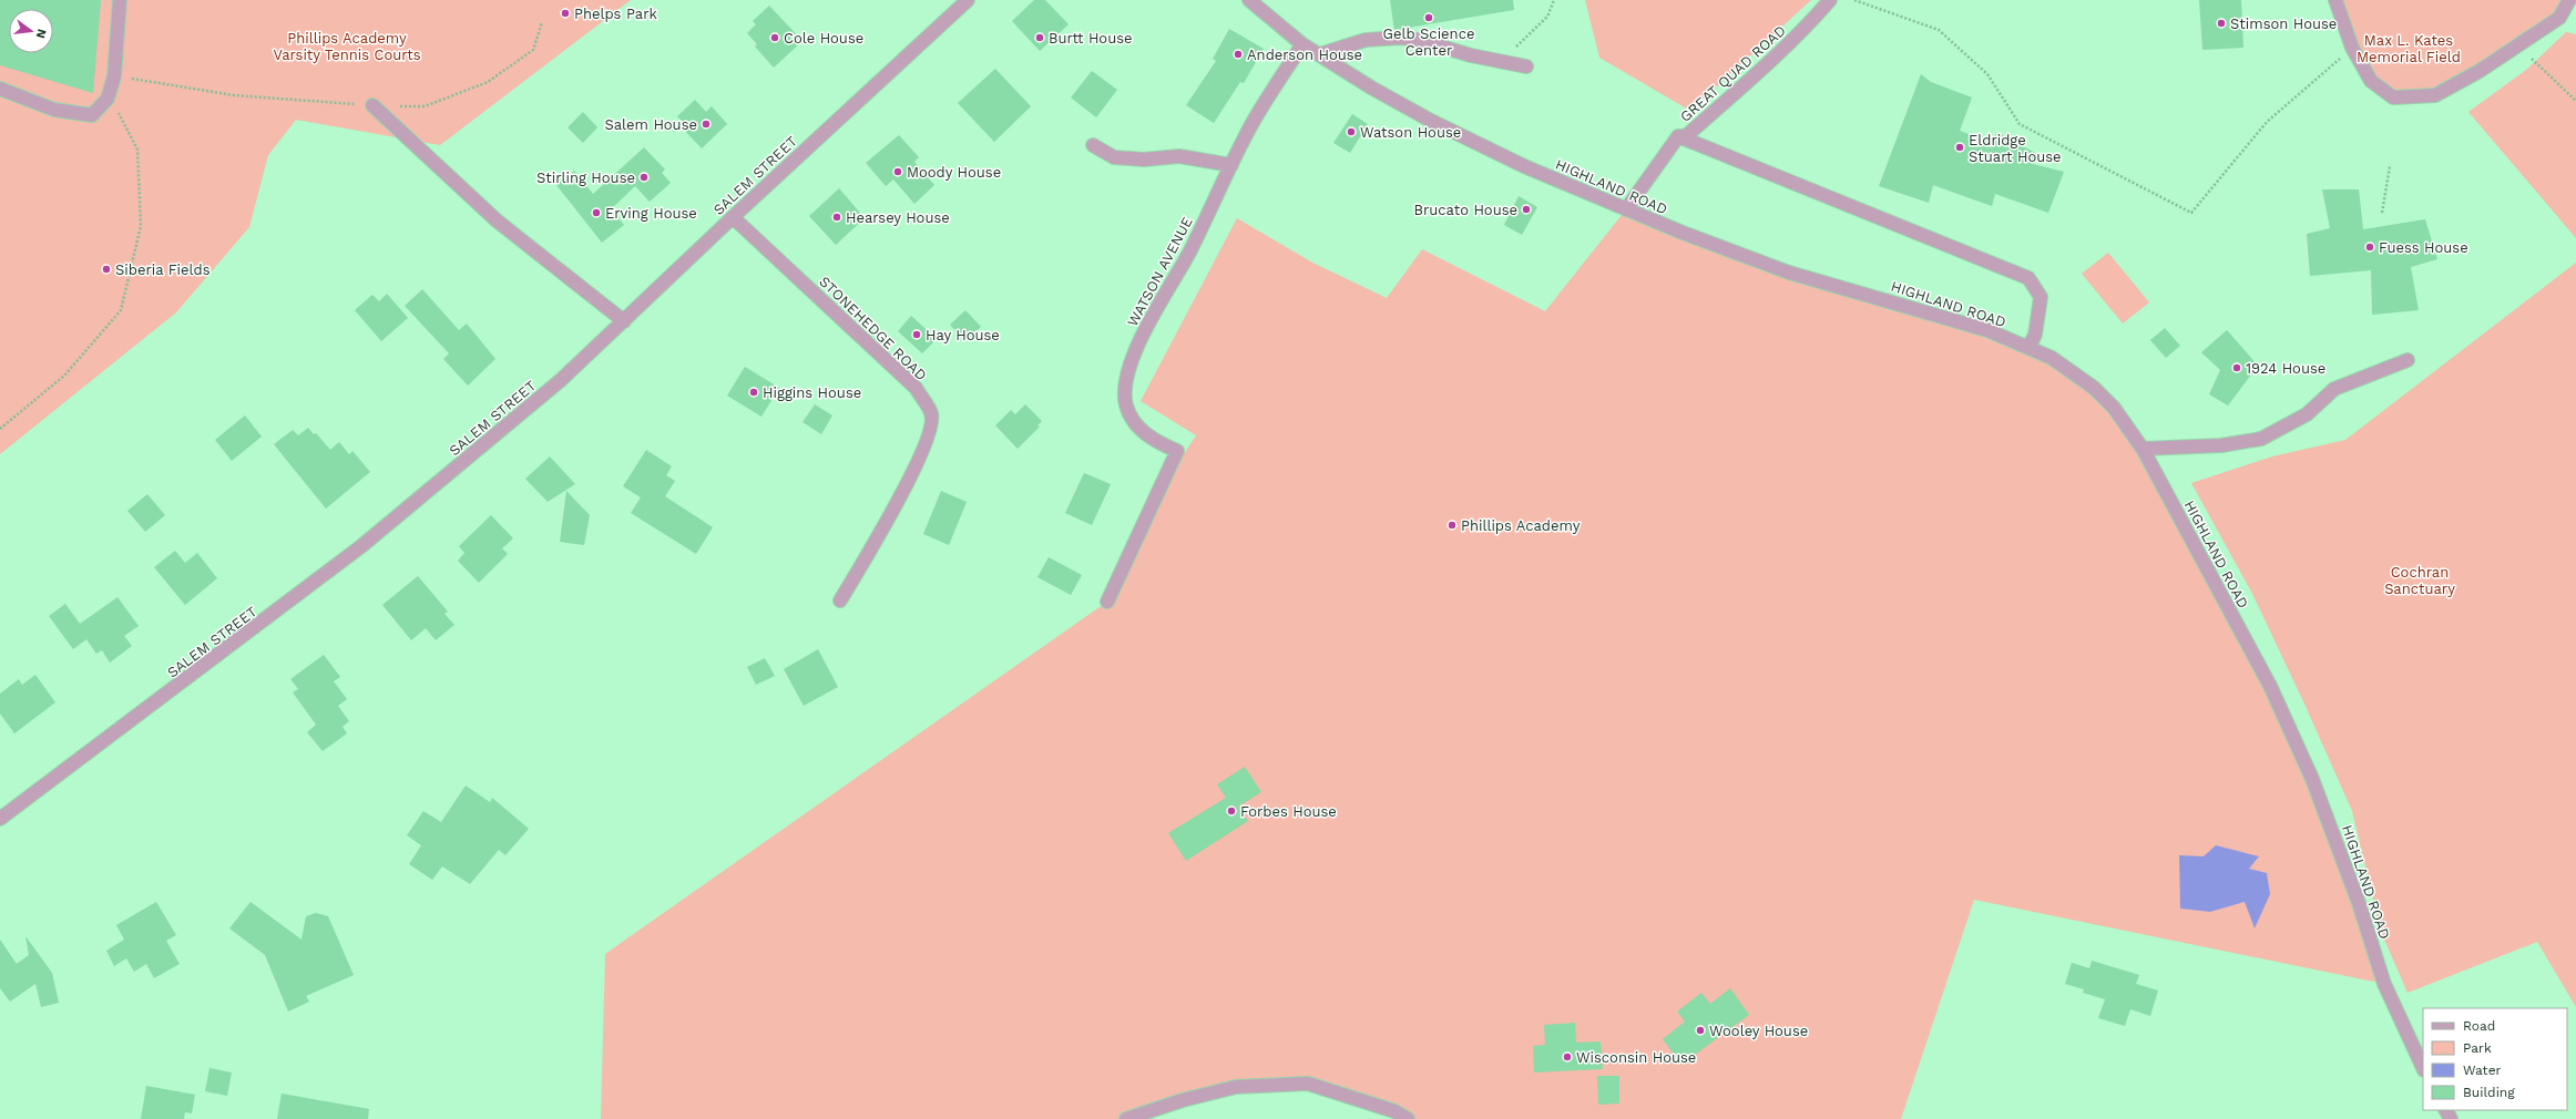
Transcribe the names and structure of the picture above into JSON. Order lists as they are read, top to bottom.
{
  "streets": {
    "street": [
      "GREAT QUAD ROAD",
      "SALEM STREET",
      "HIGHLAND ROAD",
      "WATSON AVENUE",
      "STONEHEDGE ROAD"
    ]
  },
  "crossings": [
    ["GREAT QUAD ROAD", "HIGHLAND ROAD"],
    ["SALEM STREET", "STONEHEDGE ROAD"],
    ["HIGHLAND ROAD", "WATSON AVENUE"]
  ],
  "parks": ["Phillips Academy Varsity Tennis Courts", "Max L. Kates Memorial Field", "Cochran Sanctuary"],
  "places": [
    "Phelps Park",
    "Gelb Science Center",
    "Stimson House",
    "Cole House",
    "Burtt House",
    "Anderson House",
    "Salem House",
    "Watson House",
    "Eldridge Stuart House",
    "Moody House",
    "Stirling House",
    "Brucato House",
    "Erving House",
    "Hearsey House",
    "Fuess House",
    "Siberia Fields",
    "Hay House",
    "1924 House",
    "Higgins House",
    "Phillips Academy",
    "Forbes House",
    "Wooley House",
    "Wisconsin House"
  ],
  "legend": [
    "Road",
    "Park",
    "Water",
    "Building"
  ],
  "north": "right"
}
